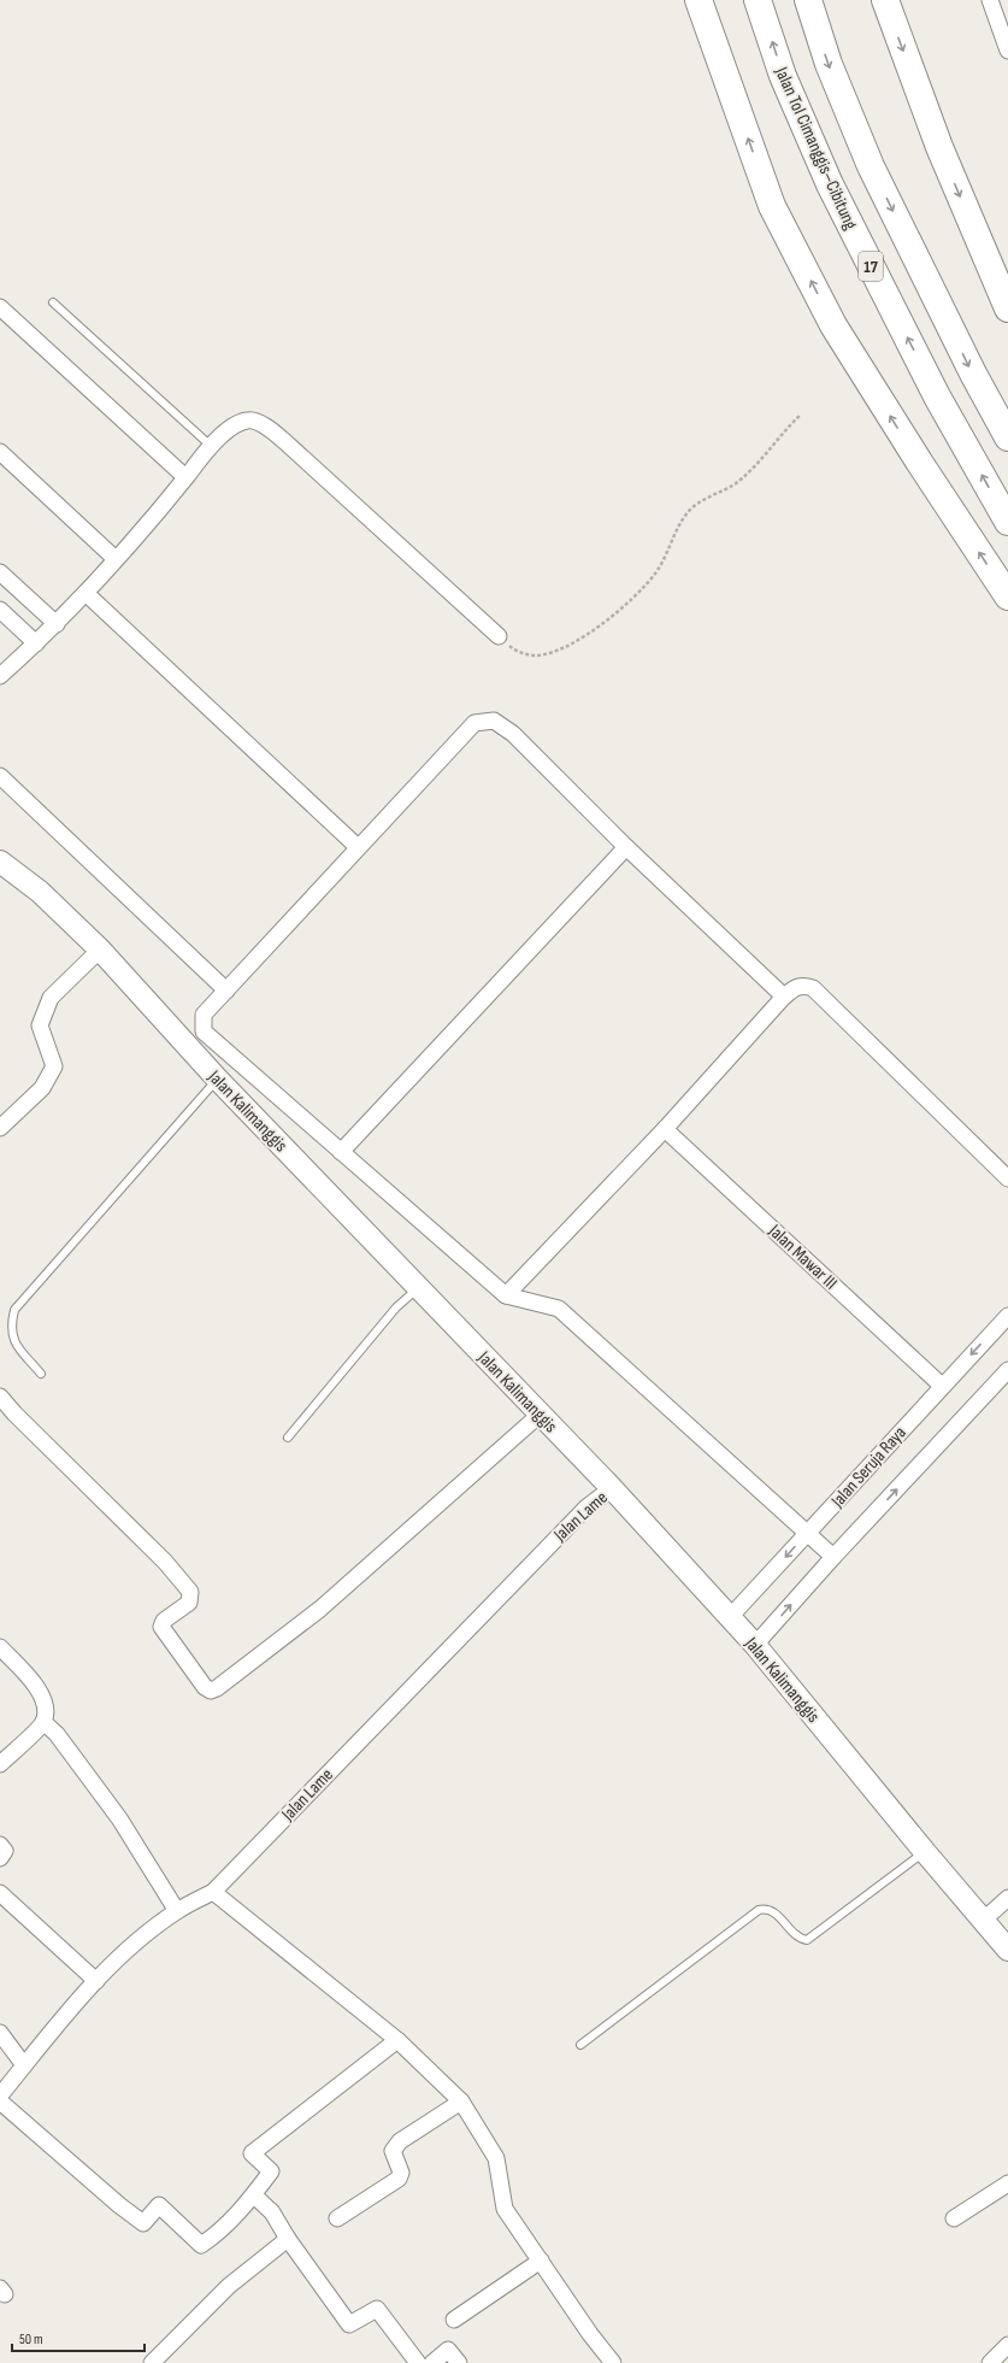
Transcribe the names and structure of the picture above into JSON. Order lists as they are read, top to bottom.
{
  "streets": {
    "highway": ["Jalan Tol Cimanggis–Cibitung", "17"],
    "main road": ["Jalan Kalimanggis"],
    "street": ["Jalan Mawar III", "Jalan Seruja Raya", "Jalan Lame"]
  },
  "crossings": [
    ["Jalan Kalimanggis", "Jalan Seruja Raya"],
    ["Jalan Kalimanggis", "Jalan Lame"],
    ["Jalan Mawar III", "Jalan Seruja Raya"]
  ],
  "scale_bar": "50 m"
}
